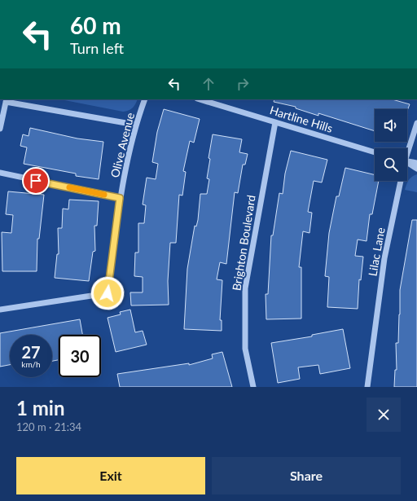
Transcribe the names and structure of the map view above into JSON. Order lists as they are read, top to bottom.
{
  "streets": {
    "street": [
      "Hartline Hills",
      "Olive Avenue",
      "Brighton Boulevard",
      "Lilac Lane"
    ]
  },
  "crossings": [
    ["Hartline Hills", "Brighton Boulevard"]
  ],
  "page": {
    "turn": ["60 m", "Turn left"],
    "speed": "27 km/h",
    "limit": "30",
    "heading": ["1 min", "120 m · 21:34"],
    "buttons": ["Exit", "Share"]
  }
}
